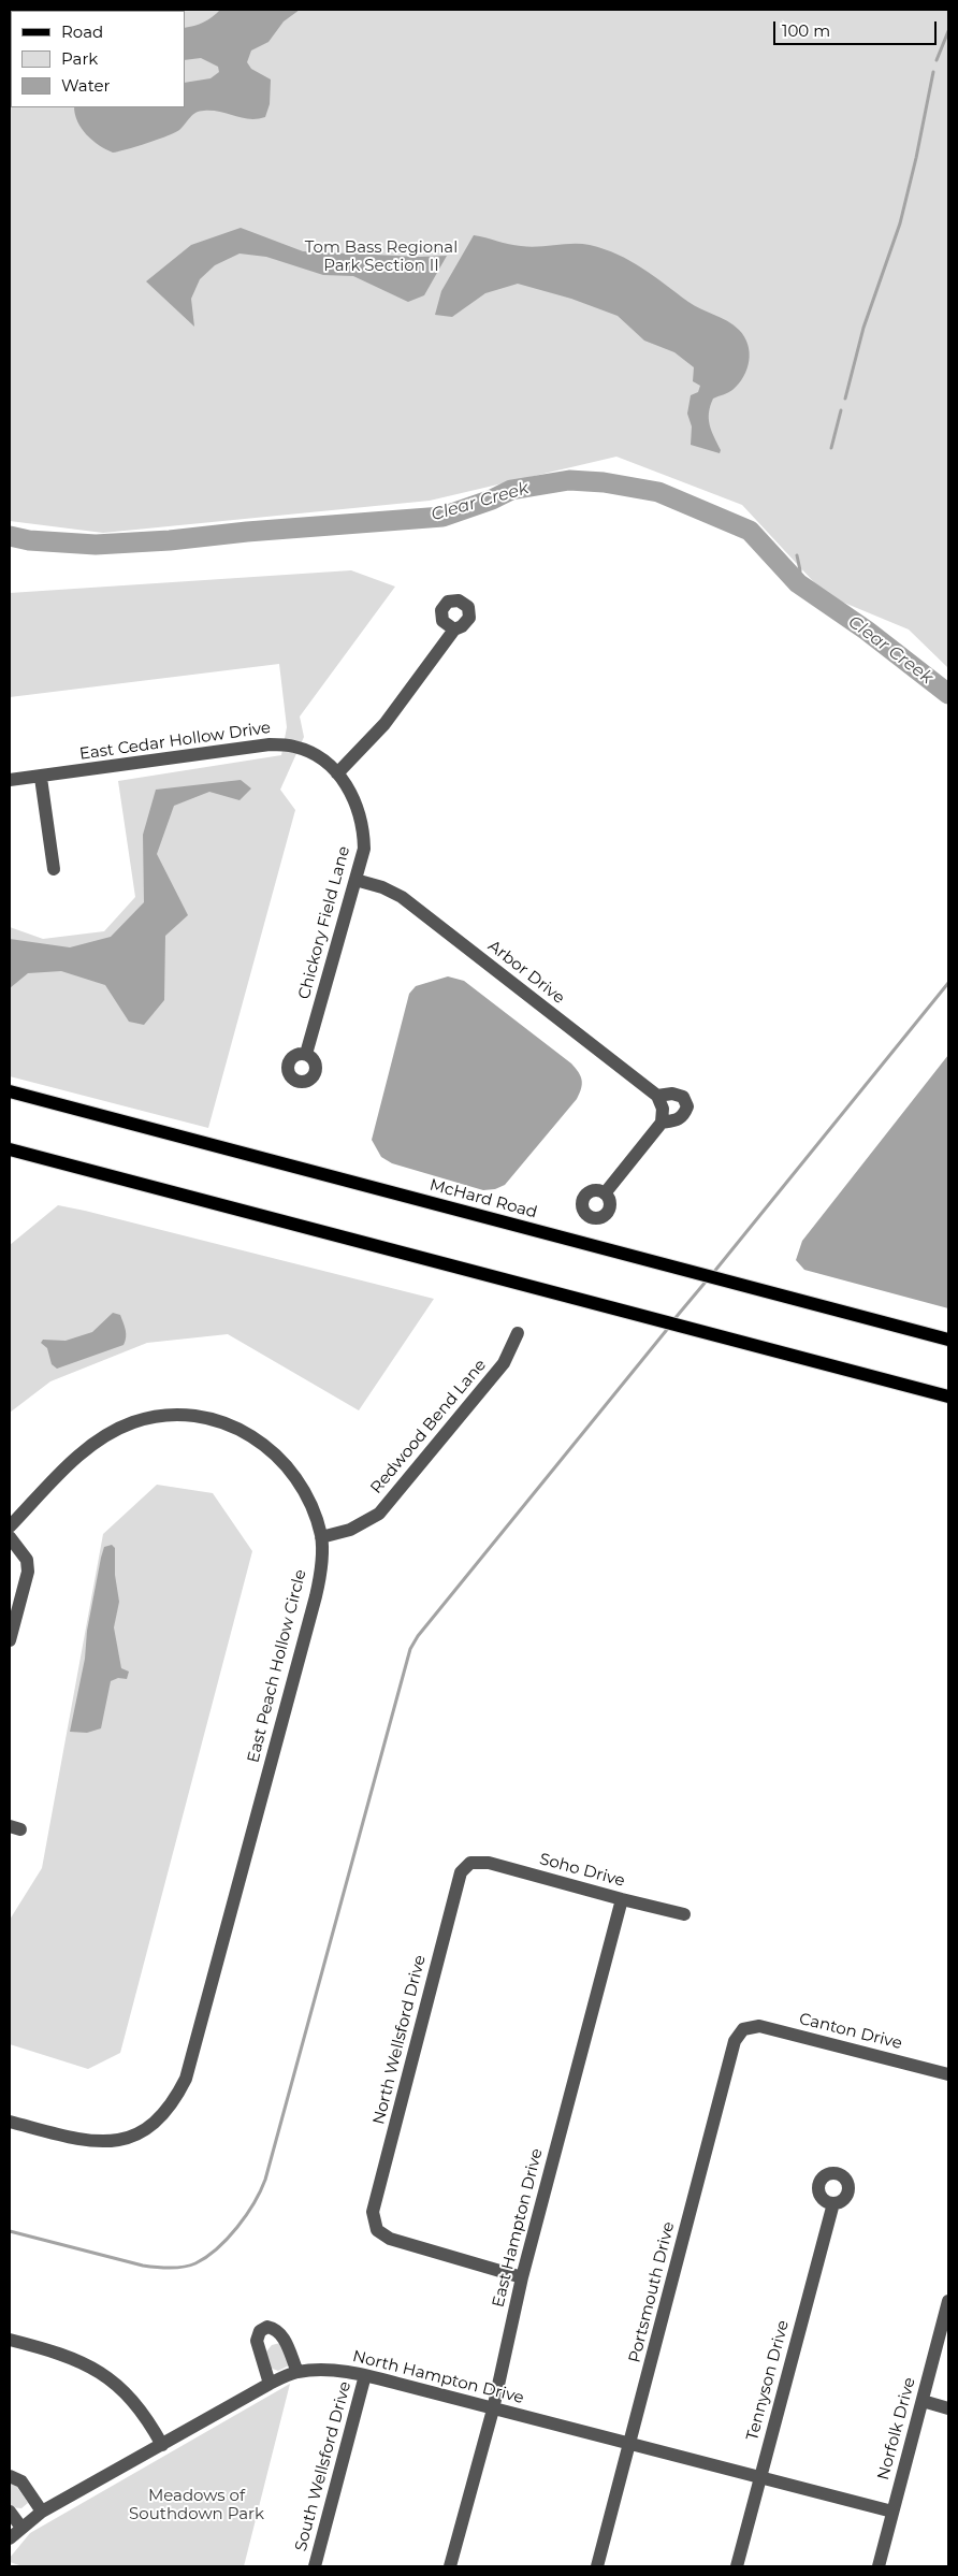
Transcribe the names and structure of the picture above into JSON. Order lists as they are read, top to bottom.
{
  "streets": {
    "main road": ["McHard Road"],
    "street": [
      "East Cedar Hollow Drive",
      "Chickory Field Lane",
      "Arbor Drive",
      "Redwood Bend Lane",
      "East Peach Hollow Circle",
      "Soho Drive",
      "Canton Drive",
      "North Wellsford Drive",
      "East Hampton Drive",
      "Portsmouth Drive",
      "North Hampton Drive",
      "Tennyson Drive",
      "Norfolk Drive",
      "South Wellsford Drive"
    ]
  },
  "crossings": [
    ["East Cedar Hollow Drive", "Chickory Field Lane"],
    ["Chickory Field Lane", "Arbor Drive"],
    ["Redwood Bend Lane", "East Peach Hollow Circle"],
    ["Soho Drive", "North Wellsford Drive"],
    ["Soho Drive", "East Hampton Drive"],
    ["Canton Drive", "Portsmouth Drive"],
    ["North Wellsford Drive", "East Hampton Drive"],
    ["East Hampton Drive", "North Hampton Drive"],
    ["Portsmouth Drive", "North Hampton Drive"],
    ["North Hampton Drive", "Tennyson Drive"],
    ["North Hampton Drive", "Norfolk Drive"],
    ["North Hampton Drive", "South Wellsford Drive"]
  ],
  "water": ["Clear Creek"],
  "parks": ["Tom Bass Regional Park Section II", "Meadows of Southdown Park"],
  "legend": ["Road", "Park", "Water"],
  "scale_bar": "100 m"
}
